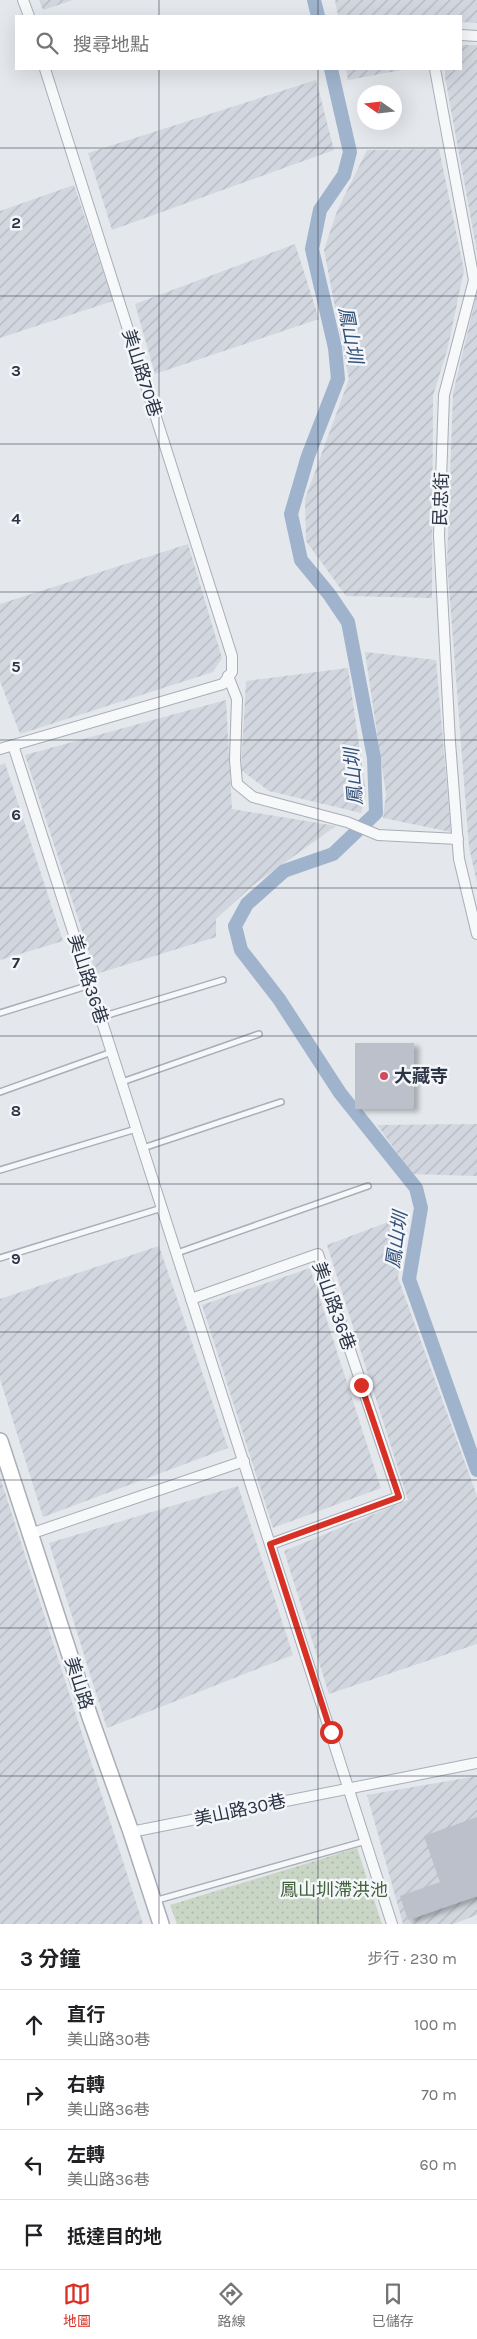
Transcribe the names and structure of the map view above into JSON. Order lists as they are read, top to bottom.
{
  "streets": {
    "street": [
      "美山路70巷",
      "民忠街",
      "美山路36巷",
      "美山路",
      "美山路30巷"
    ]
  },
  "crossings": [
    ["美山路70巷", "民忠街"],
    ["美山路", "美山路30巷"]
  ],
  "water": ["鳳山圳"],
  "parks": ["鳳山圳滯洪池"],
  "places": ["大藏寺"],
  "north": "left",
  "page": {
    "search": "搜尋地點",
    "heading": ["3 分鐘", "步行 · 230 m"],
    "list": [
      ["直行", "美山路30巷", "100 m"],
      ["右轉", "美山路36巷", "70 m"],
      ["左轉", "美山路36巷", "60 m"],
      "抵達目的地"
    ],
    "nav": ["地圖", "路線", "已儲存"]
  },
  "grid": {
    "rows": [
      "2",
      "3",
      "4",
      "5",
      "6",
      "7",
      "8",
      "9"
    ]
  }
}
